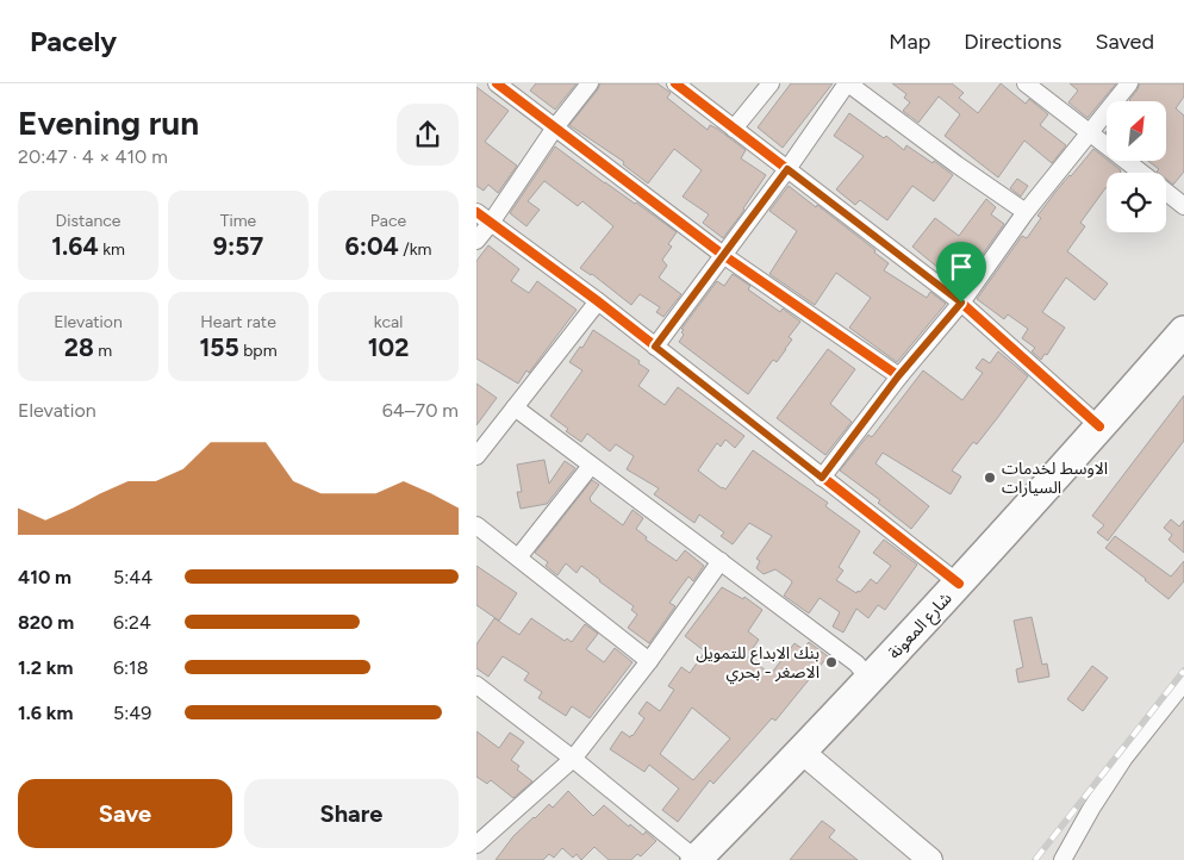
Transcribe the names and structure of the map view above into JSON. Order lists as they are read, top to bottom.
{
  "streets": {
    "highway": ["شارع المعونة"]
  },
  "places": ["الاوسط لخدمات السيارات", "بنك الابداع للتمويل الاصغر - بحري"],
  "north": "top right",
  "page": {
    "header": "Pacely",
    "nav": ["Map", "Directions", "Saved"],
    "heading": ["Evening run", "20:47 · 4 × 410 m"],
    "stats": [
      ["Distance", "1.64 km"],
      ["Time", "9:57"],
      ["Pace", "6:04 /km"],
      ["Elevation", "28 m"],
      ["Heart rate", "155 bpm"],
      ["kcal", "102"]
    ],
    "chart": ["Elevation", "64–70 m"],
    "list": [
      {
        "name": "410 m",
        "note": "5:44"
      },
      {
        "name": "820 m",
        "note": "6:24"
      },
      {
        "name": "1.2 km",
        "note": "6:18"
      },
      {
        "name": "1.6 km",
        "note": "5:49"
      }
    ],
    "buttons": ["Save", "Share"]
  }
}
